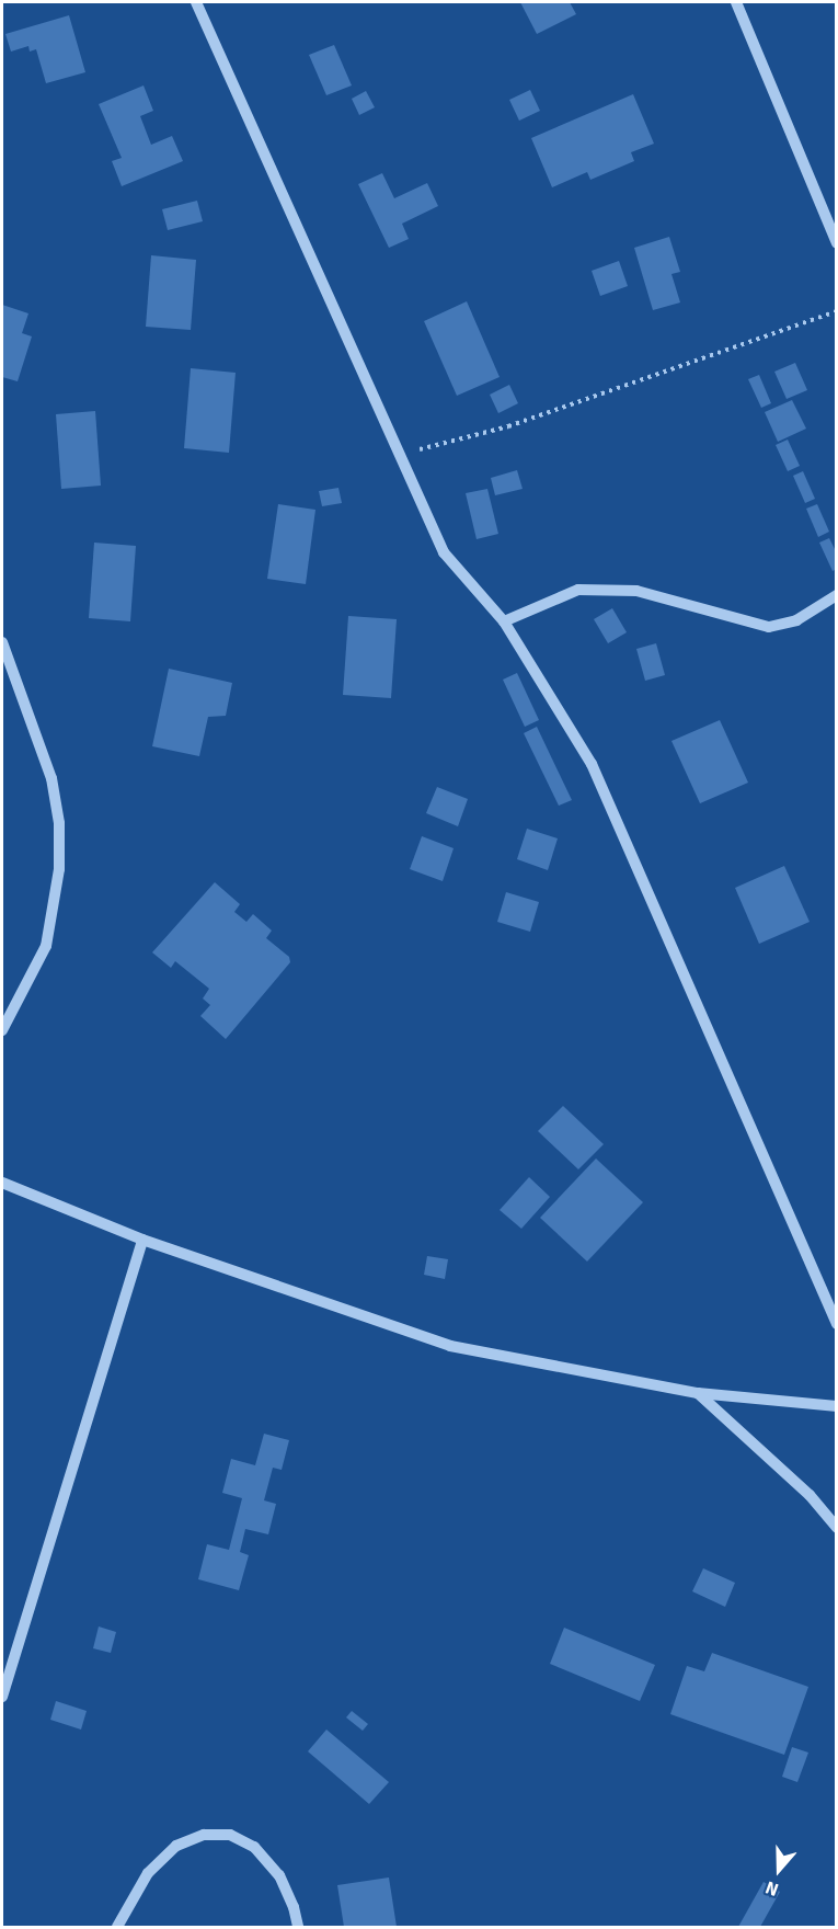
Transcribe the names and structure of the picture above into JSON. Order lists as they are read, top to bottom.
{
  "north": "bottom"
}
